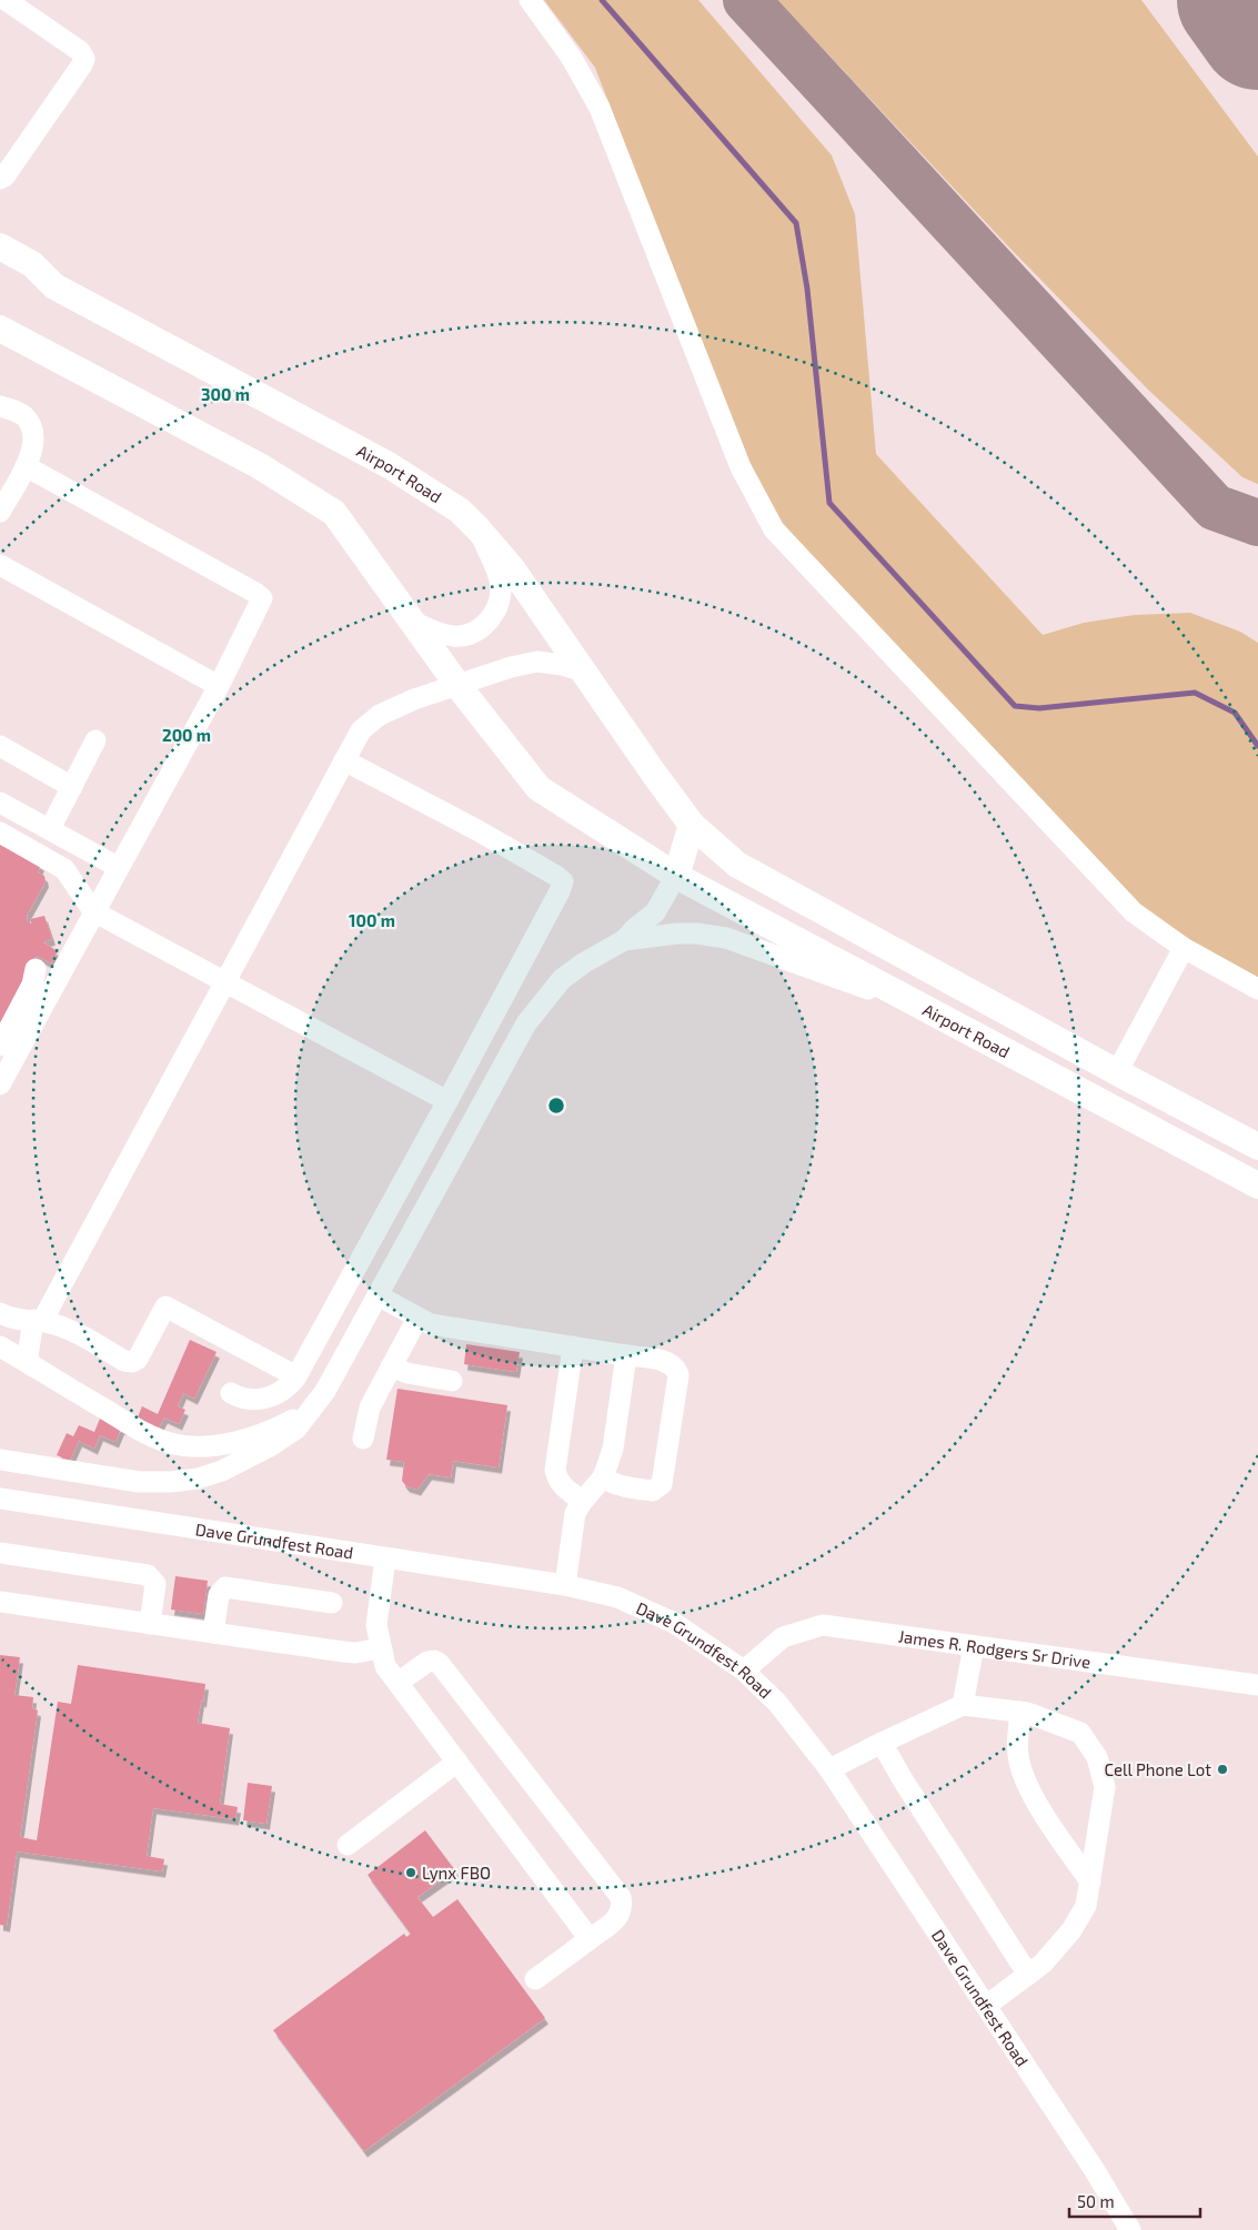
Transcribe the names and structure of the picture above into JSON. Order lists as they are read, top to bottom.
{
  "streets": {
    "main road": ["Airport Road"],
    "street": ["Dave Grundfest Road", "James R. Rodgers Sr Drive"]
  },
  "crossings": [
    ["Dave Grundfest Road", "James R. Rodgers Sr Drive"]
  ],
  "places": ["Cell Phone Lot", "Lynx FBO"],
  "scale_bar": "50 m",
  "rings": ["300 m", "200 m", "100 m"]
}
